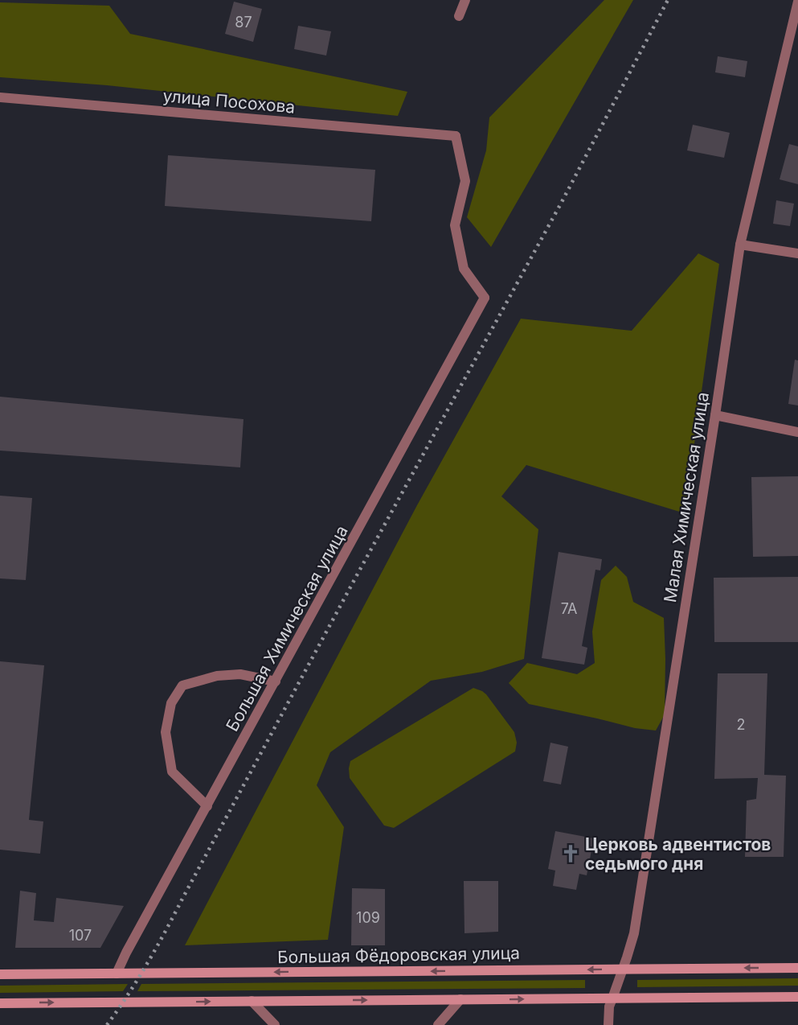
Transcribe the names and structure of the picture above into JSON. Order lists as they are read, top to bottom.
{
  "streets": {
    "main road": ["Большая Фёдоровская улица"],
    "street": ["улица Посохова", "Малая Химическая улица", "Большая Химическая улица"]
  },
  "crossings": [
    ["улица Посохова", "Большая Химическая улица"],
    ["Малая Химическая улица", "Большая Фёдоровская улица"],
    ["Большая Химическая улица", "Большая Фёдоровская улица"]
  ],
  "places": {
    "church": ["Церковь адвентистов седьмого дня"]
  },
  "house_numbers": [
    "87",
    "7А",
    "2",
    "109",
    "107"
  ]
}
